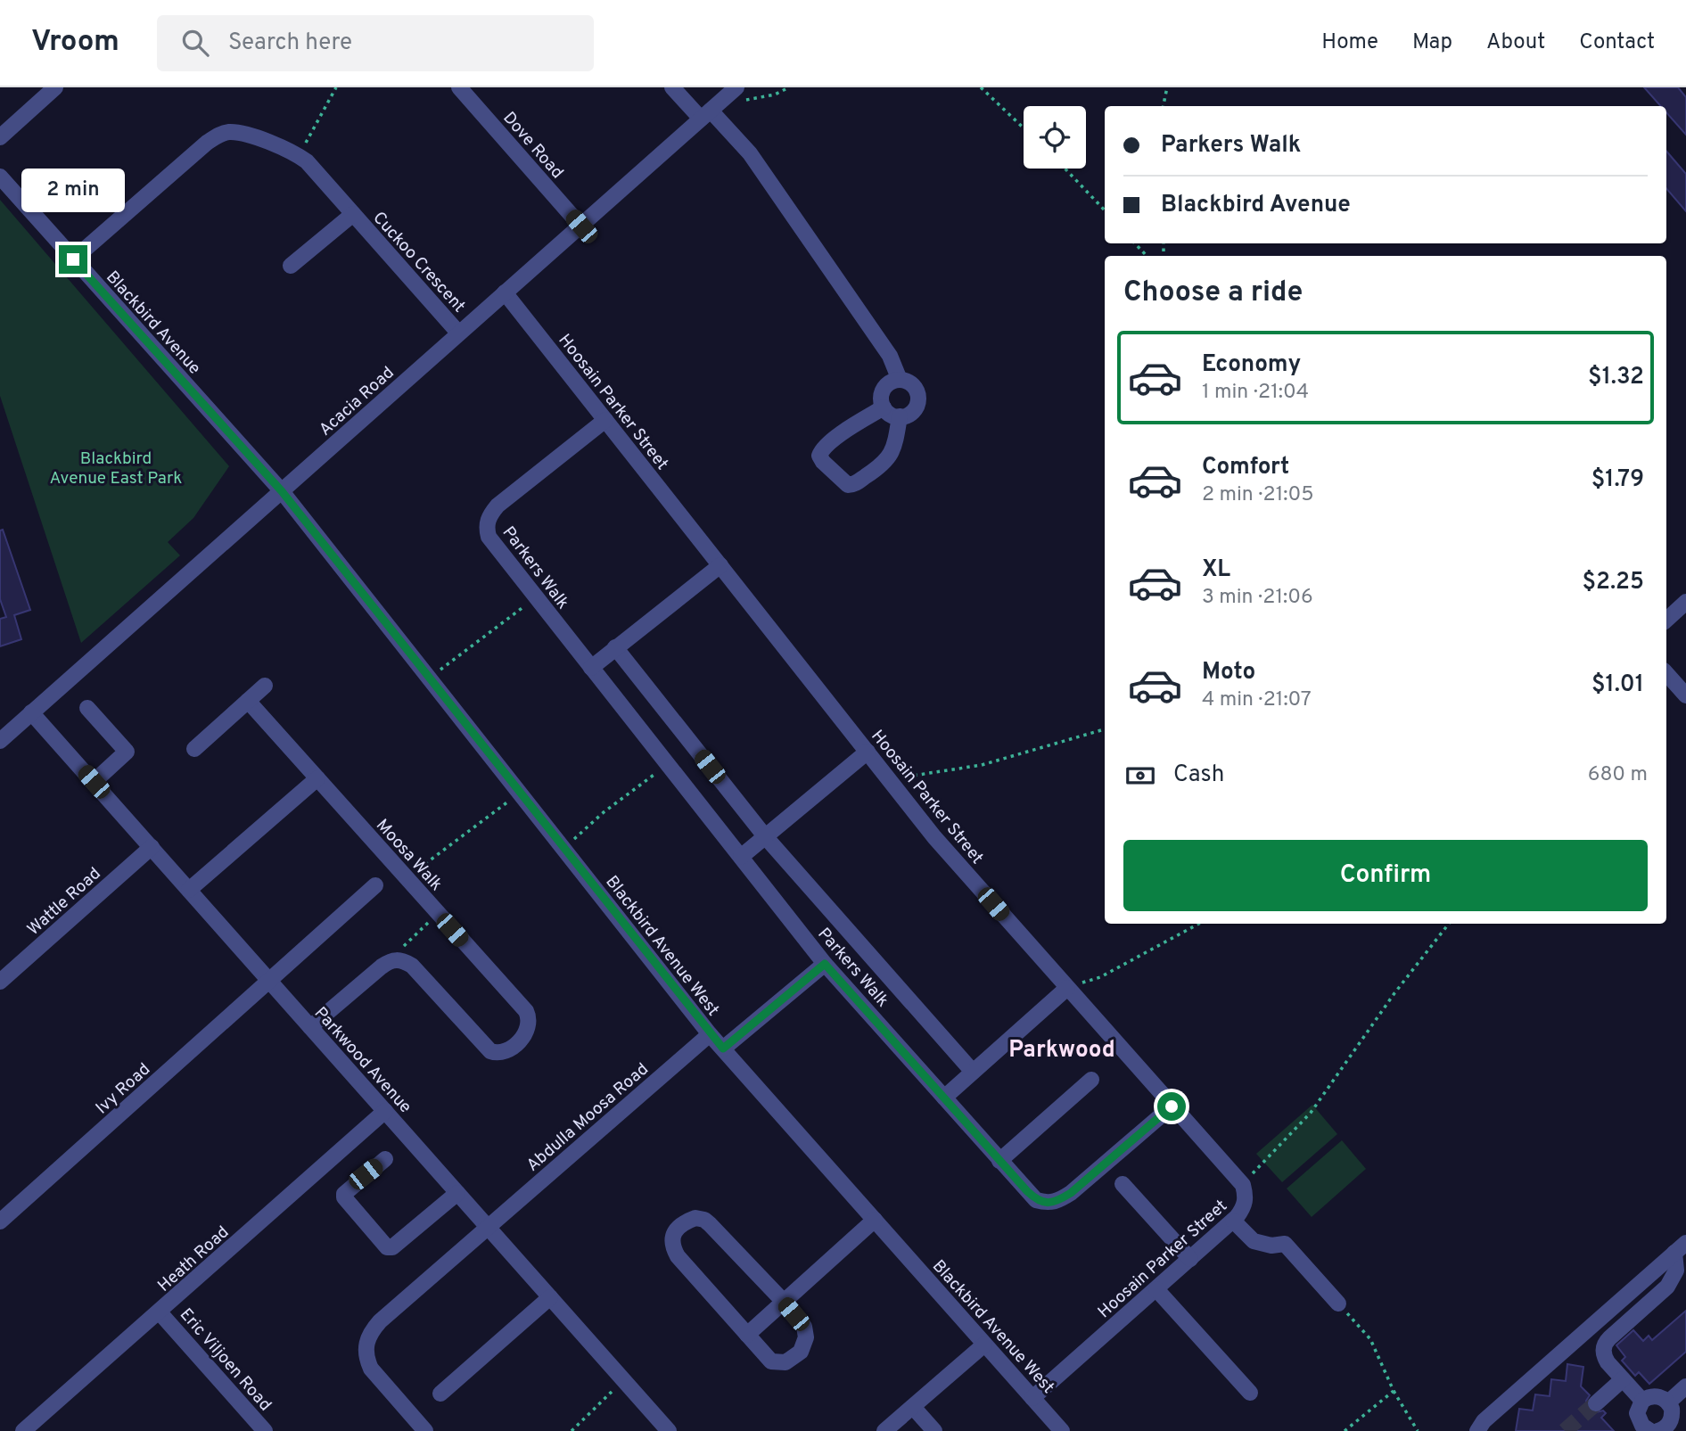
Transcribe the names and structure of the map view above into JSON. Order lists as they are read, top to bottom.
{
  "streets": {
    "street": [
      "Dove Road",
      "Cuckoo Crescent",
      "Blackbird Avenue",
      "Acacia Road",
      "Hoosain Parker Street",
      "Parkers Walk",
      "Moosa Walk",
      "Wattle Road",
      "Blackbird Avenue West",
      "Parkwood Avenue",
      "Ivy Road",
      "Abdulla Moosa Road",
      "Heath Road",
      "Eric Viljoen Road"
    ]
  },
  "crossings": [
    ["Dove Road", "Acacia Road"],
    ["Cuckoo Crescent", "Blackbird Avenue"],
    ["Cuckoo Crescent", "Acacia Road"],
    ["Blackbird Avenue", "Acacia Road"],
    ["Blackbird Avenue", "Blackbird Avenue West"],
    ["Acacia Road", "Hoosain Parker Street"],
    ["Acacia Road", "Blackbird Avenue West"],
    ["Acacia Road", "Parkwood Avenue"],
    ["Hoosain Parker Street", "Parkers Walk"],
    ["Hoosain Parker Street", "Blackbird Avenue West"],
    ["Wattle Road", "Parkwood Avenue"],
    ["Blackbird Avenue West", "Abdulla Moosa Road"],
    ["Parkwood Avenue", "Ivy Road"],
    ["Parkwood Avenue", "Abdulla Moosa Road"],
    ["Parkwood Avenue", "Heath Road"],
    ["Heath Road", "Eric Viljoen Road"]
  ],
  "districts": ["Parkwood"],
  "parks": ["Blackbird Avenue East Park"],
  "page": {
    "header": "Vroom",
    "search": "Search here",
    "nav": [
      "Home",
      "Map",
      "About",
      "Contact"
    ],
    "banner": ["Parkers Walk", "Blackbird Avenue"],
    "bubble": "2 min",
    "heading": "Choose a ride",
    "list": [
      {
        "name": "Economy",
        "note": "1 min · 21:04",
        "value": "$1.32"
      },
      {
        "name": "Comfort",
        "note": "2 min · 21:05",
        "value": "$1.79"
      },
      {
        "name": "XL",
        "note": "3 min · 21:06",
        "value": "$2.25"
      },
      {
        "name": "Moto",
        "note": "4 min · 21:07",
        "value": "$1.01"
      }
    ],
    "pay": ["Cash", "680 m"],
    "buttons": "Confirm"
  }
}
